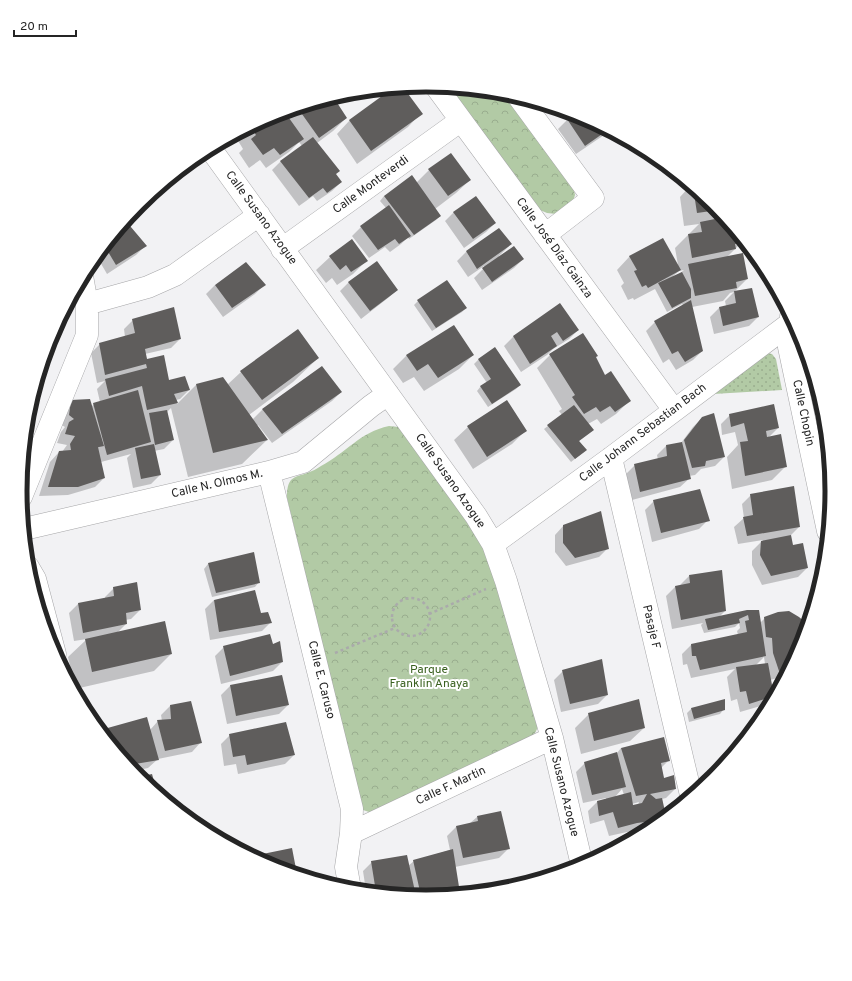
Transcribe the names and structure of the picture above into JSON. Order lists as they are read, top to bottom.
{
  "streets": {
    "street": [
      "Calle Monteverdi",
      "Calle Susano Azogue",
      "Calle José Díaz Gainza",
      "Calle Chopin",
      "Calle Johann Sebastian Bach",
      "Calle N. Olmos M.",
      "Pasaje F",
      "Calle E. Caruso",
      "Calle F. Martin"
    ]
  },
  "crossings": [
    ["Calle Monteverdi", "Calle Susano Azogue"],
    ["Calle Monteverdi", "Calle José Díaz Gainza"],
    ["Calle Susano Azogue", "Calle Johann Sebastian Bach"],
    ["Calle Susano Azogue", "Calle N. Olmos M."],
    ["Calle Susano Azogue", "Calle F. Martin"],
    ["Calle José Díaz Gainza", "Calle Johann Sebastian Bach"],
    ["Calle Johann Sebastian Bach", "Pasaje F"],
    ["Calle N. Olmos M.", "Calle E. Caruso"],
    ["Calle E. Caruso", "Calle F. Martin"]
  ],
  "parks": ["Parque Franklin Anaya"],
  "scale_bar": "20 m"
}
